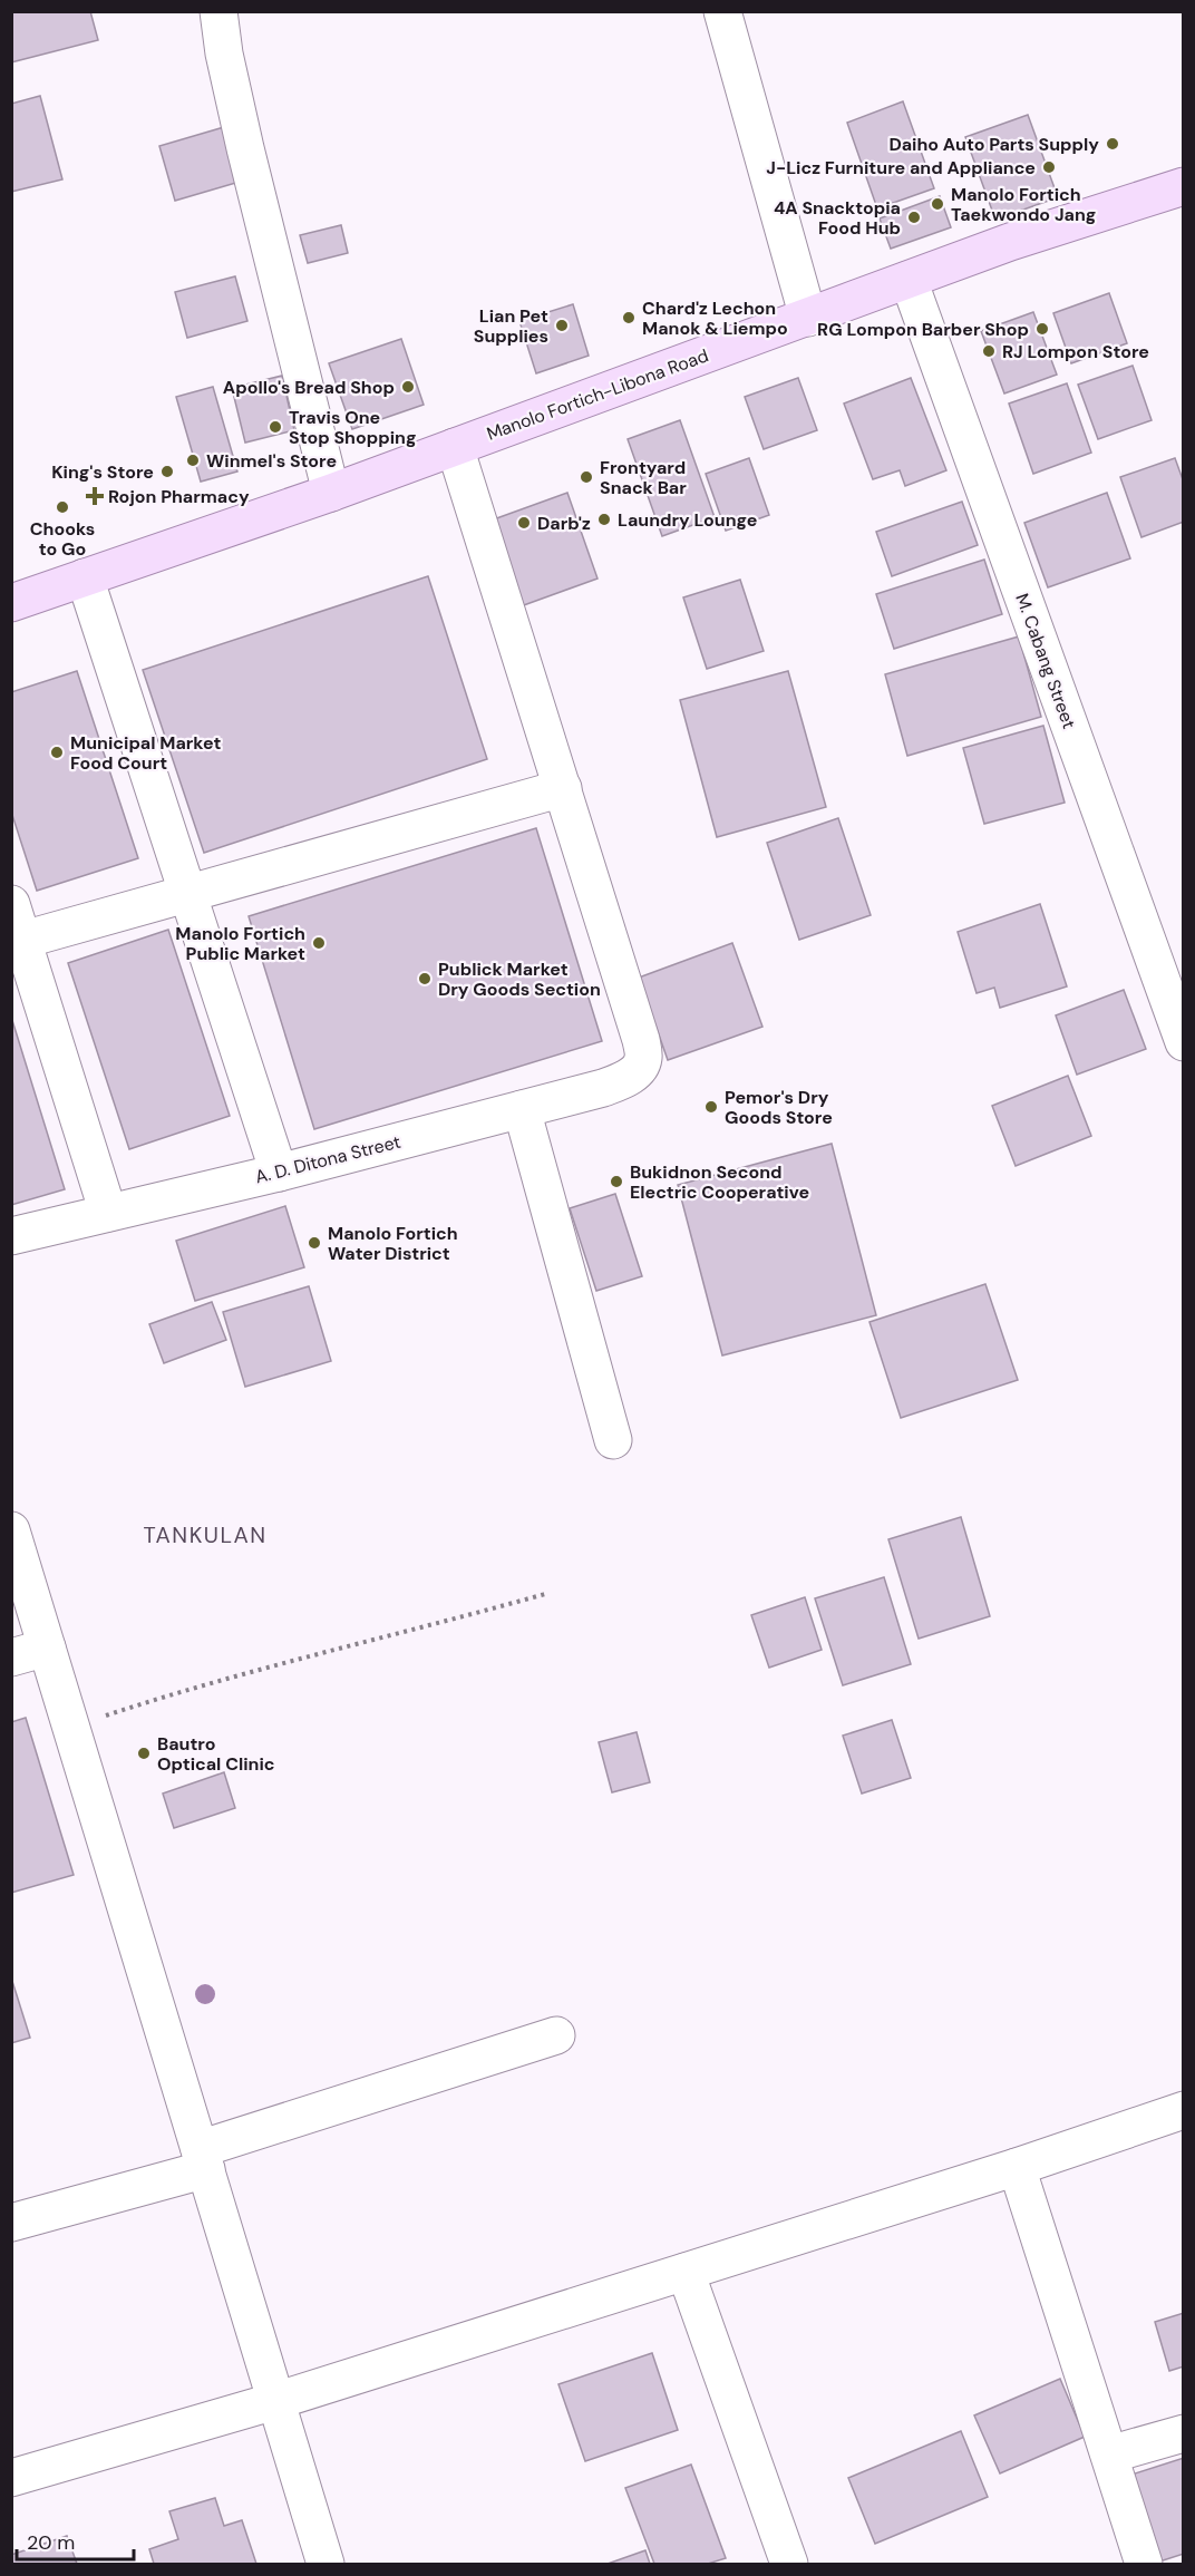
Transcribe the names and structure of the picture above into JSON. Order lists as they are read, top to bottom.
{
  "streets": {
    "main road": ["Manolo Fortich-Libona Road"],
    "street": ["M. Cabang Street", "A. D. Ditona Street"]
  },
  "crossings": [
    ["Manolo Fortich-Libona Road", "M. Cabang Street"]
  ],
  "districts": ["TANKULAN"],
  "places": {
    "other": [
      "Daiho Auto Parts Supply",
      "J-Licz Furniture and Appliance",
      "Manolo Fortich Taekwondo Jang",
      "4A Snacktopia Food Hub",
      "Chard'z Lechon Manok & Liempo",
      "Lian Pet Supplies",
      "RG Lompon Barber Shop",
      "RJ Lompon Store",
      "Apollo's Bread Shop",
      "Travis One Stop Shopping",
      "Winmel's Store",
      "King's Store",
      "Frontyard Snack Bar",
      "Chooks to Go",
      "Laundry Lounge",
      "Darb'z",
      "Municipal Market Food Court",
      "Manolo Fortich Public Market",
      "Publick Market Dry Goods Section",
      "Pemor's Dry Goods Store",
      "Bukidnon Second Electric Cooperative",
      "Manolo Fortich Water District",
      "Bautro Optical Clinic"
    ],
    "health": ["Rojon Pharmacy"]
  },
  "scale_bar": "20 m"
}
